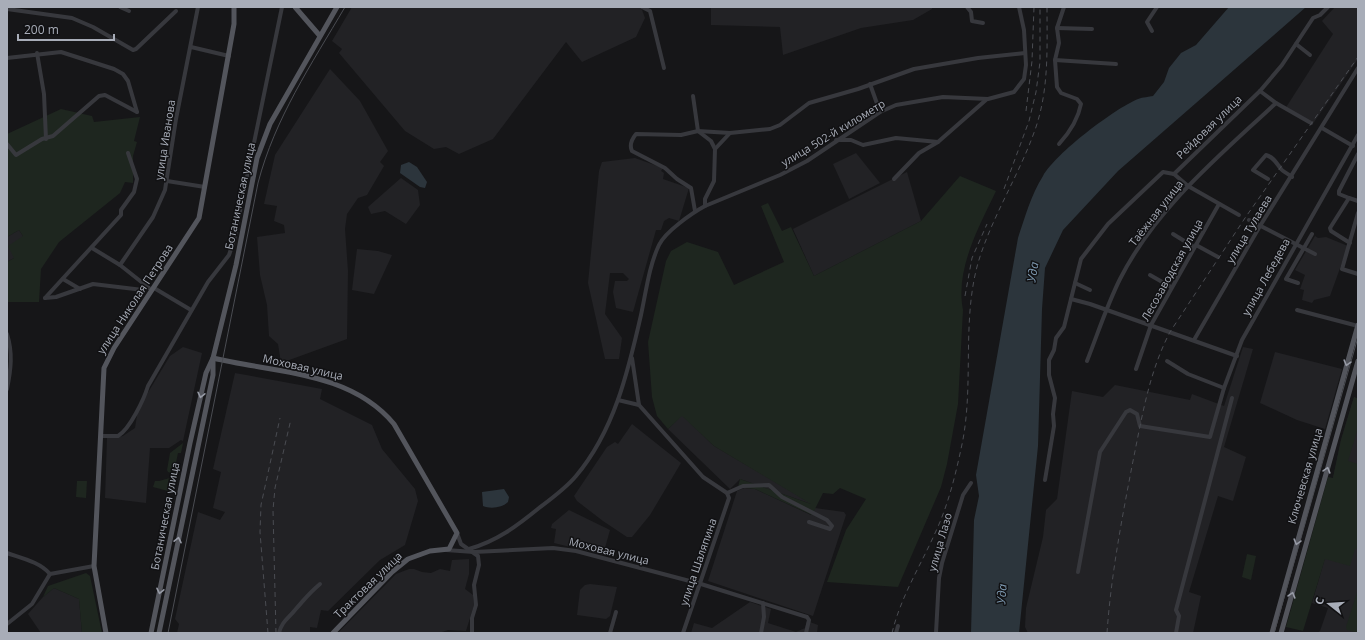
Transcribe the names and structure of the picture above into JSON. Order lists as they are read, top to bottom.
{
  "streets": {
    "main road": [
      "Ботаническая улица",
      "улица Николая Петрова",
      "Моховая улица",
      "Ключевская улица",
      "Трактовая улица"
    ],
    "street": [
      "Рейдовая улица",
      "улица 502-й километр",
      "улица Иванова",
      "Таёжная улица",
      "улица Тулаева",
      "Лесозаводская улица",
      "улица Лебедева",
      "улица Лазо",
      "улица Шаляпина"
    ]
  },
  "crossings": [
    ["Ботаническая улица", "Моховая улица"],
    ["Моховая улица", "улица Шаляпина"],
    ["Моховая улица", "Трактовая улица"]
  ],
  "water": ["Уда"],
  "scale_bar": "200 m",
  "north": "left"
}
